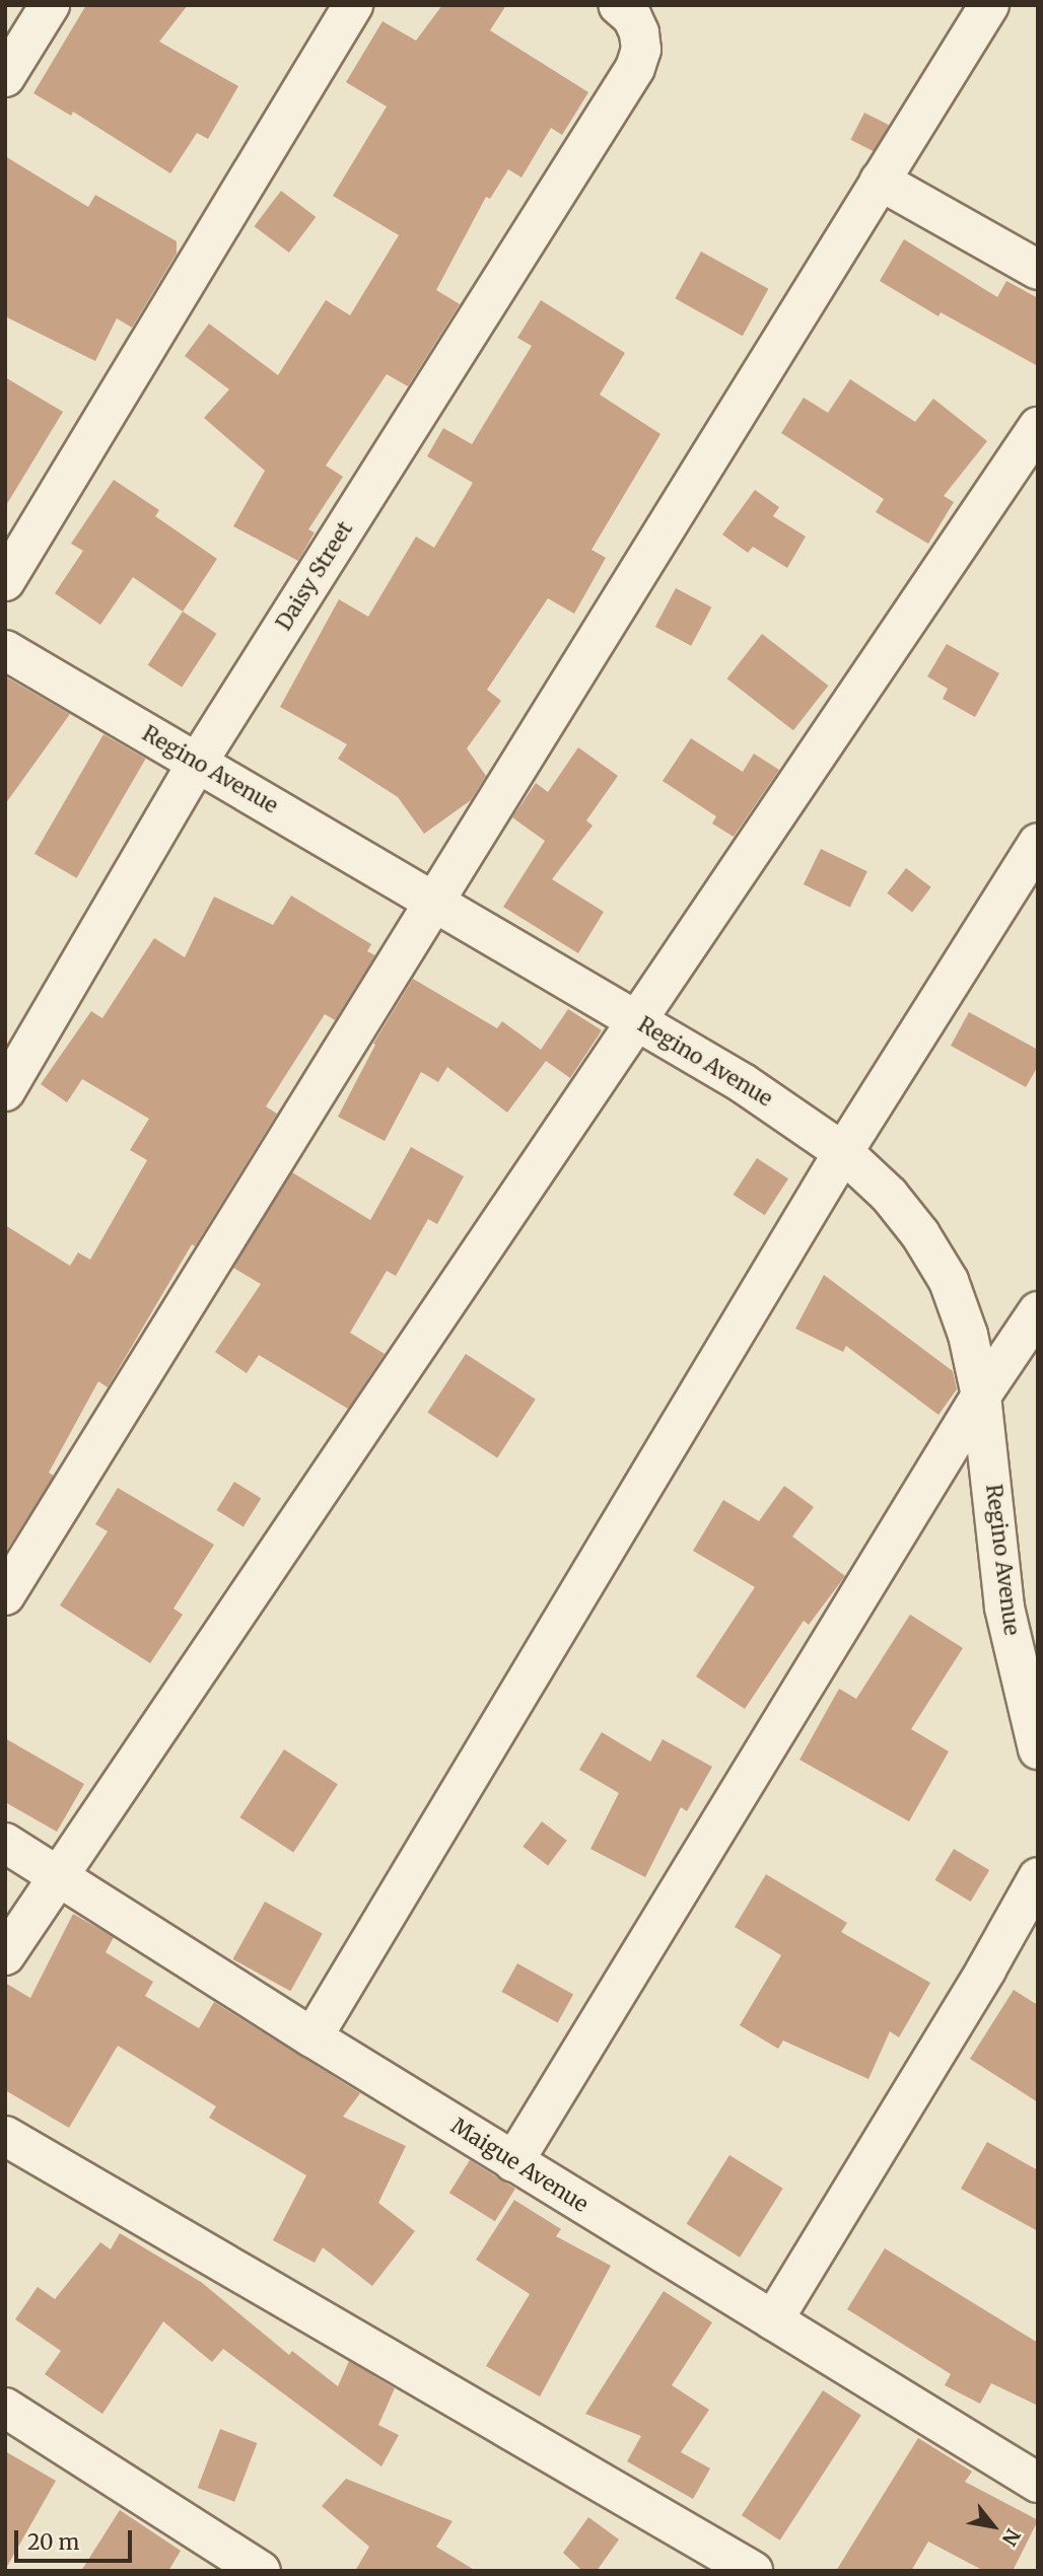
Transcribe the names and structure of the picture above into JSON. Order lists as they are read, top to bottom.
{
  "streets": {
    "street": ["Daisy Street", "Regino Avenue", "Maigue Avenue"]
  },
  "crossings": [
    ["Daisy Street", "Regino Avenue"]
  ],
  "scale_bar": "20 m",
  "north": "bottom right"
}
